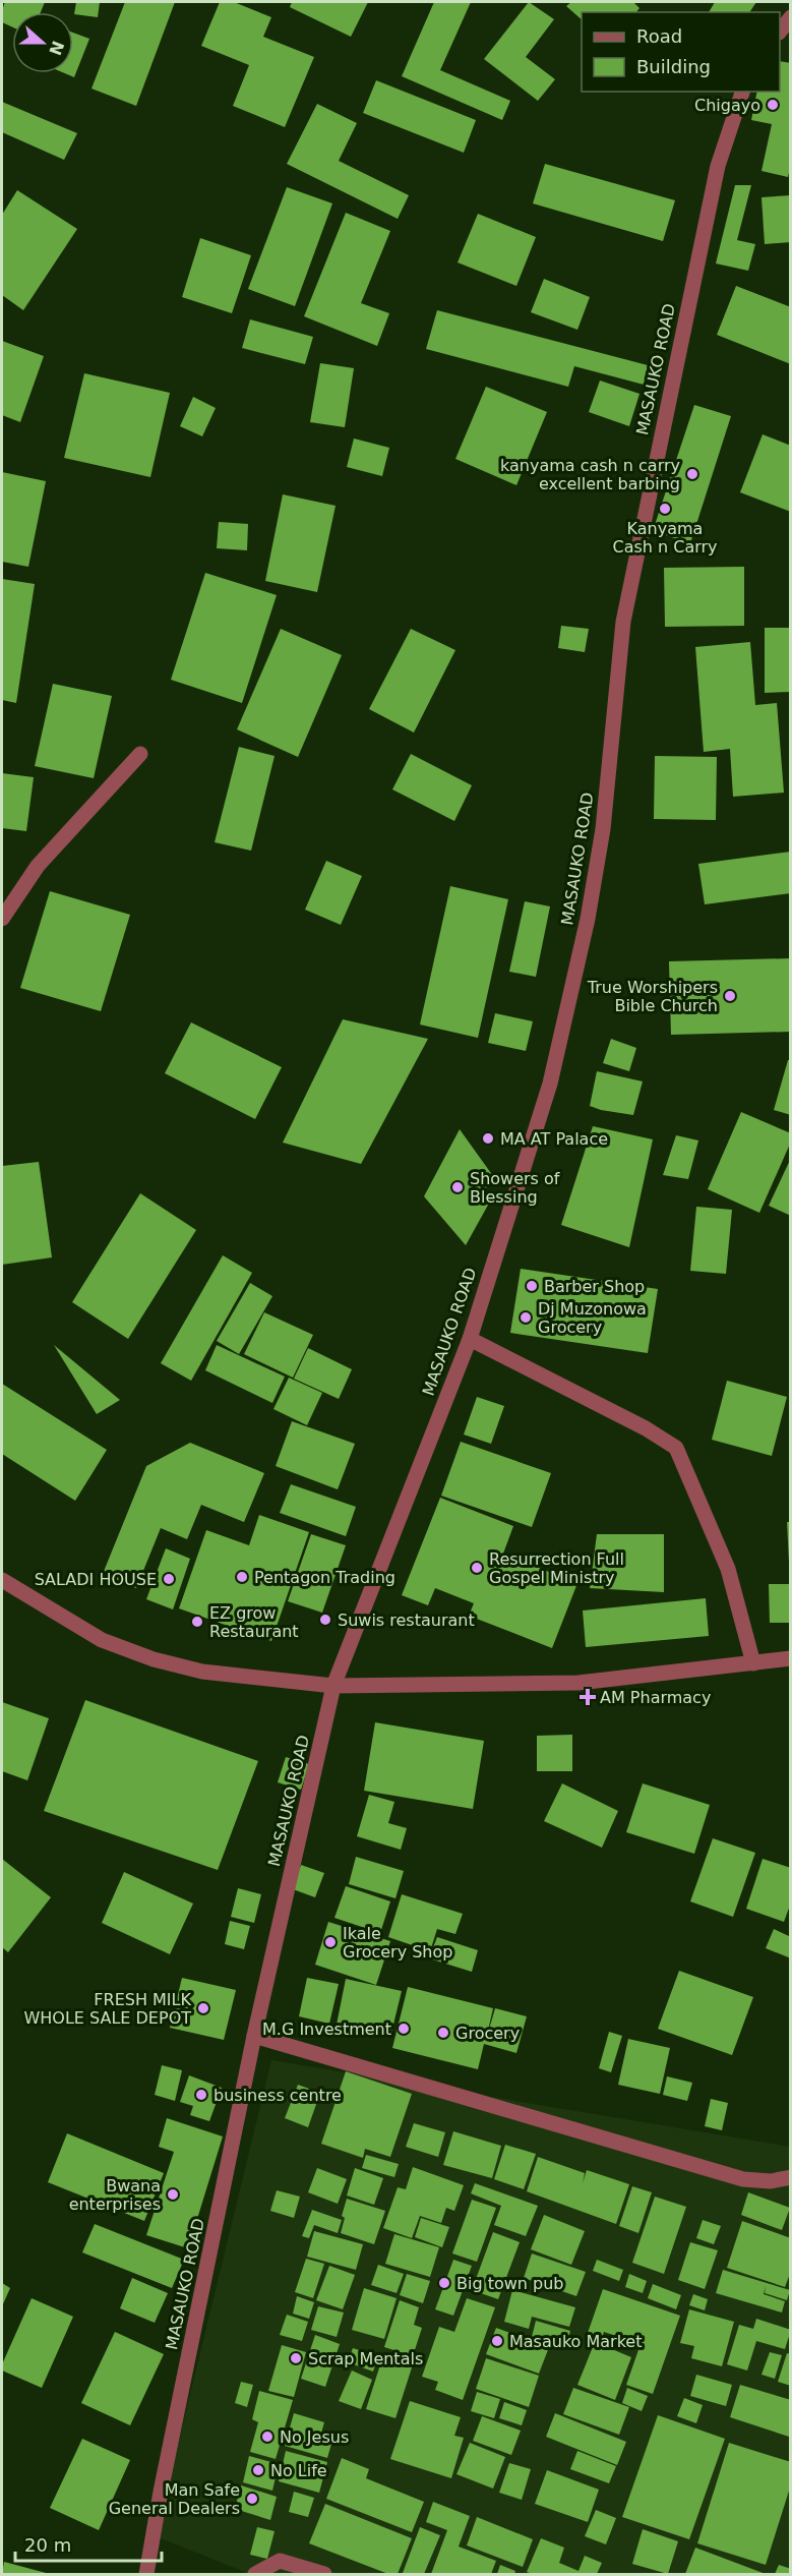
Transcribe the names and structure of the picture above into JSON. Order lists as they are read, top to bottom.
{
  "streets": {
    "street": ["MASAUKO ROAD"]
  },
  "places": {
    "other": [
      "Chigayo",
      "kanyama cash n carry excellent barbing",
      "Kanyama Cash n Carry",
      "True Worshipers Bible Church",
      "MA AT Palace",
      "Showers of Blessing",
      "Barber Shop",
      "Dj Muzonowa Grocery",
      "Resurrection Full Gospel Ministry",
      "Pentagon Trading",
      "SALADI HOUSE",
      "Suwis restaurant",
      "EZ grow Restaurant",
      "Ikale Grocery Shop",
      "FRESH MILK WHOLE SALE DEPOT",
      "M.G Investment",
      "Grocery",
      "business centre",
      "Bwana enterprises",
      "Big town pub",
      "Masauko Market",
      "Scrap Mentals",
      "No Jesus",
      "No Life",
      "Man Safe General Dealers"
    ],
    "health": ["AM Pharmacy"]
  },
  "legend": ["Road", "Building"],
  "scale_bar": "20 m",
  "north": "right"
}
